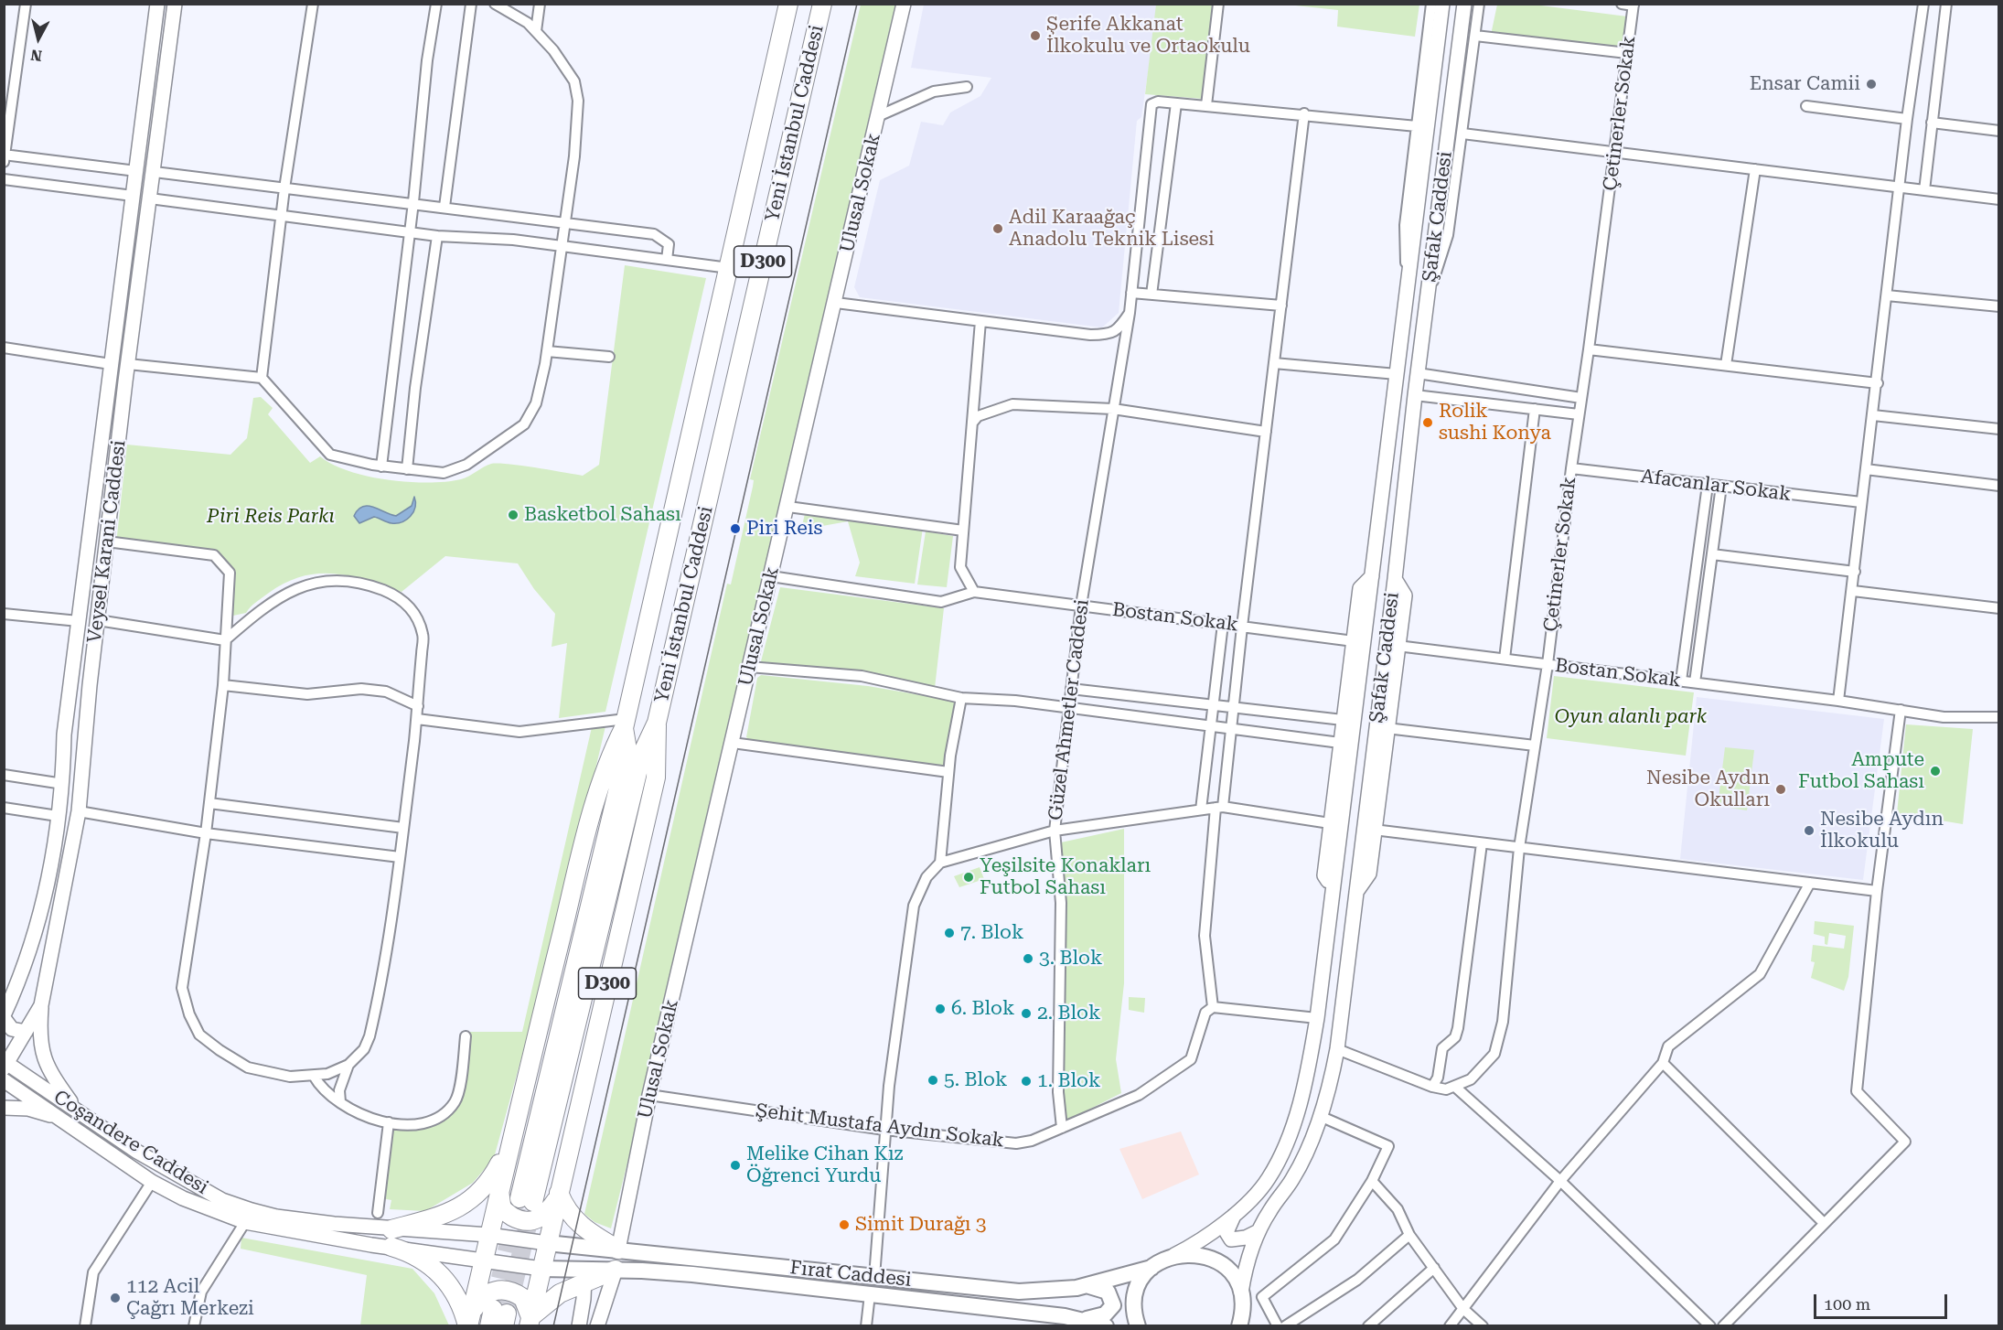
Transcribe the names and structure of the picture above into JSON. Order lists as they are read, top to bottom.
{
  "streets": {
    "highway": ["Yeni İstanbul Caddesi", "D300"],
    "main road": [
      "Ulusal Sokak",
      "Şafak Caddesi",
      "Veysel Karani Caddesi",
      "Coşandere Caddesi",
      "Fırat Caddesi"
    ],
    "street": [
      "Çetinerler Sokak",
      "Afacanlar Sokak",
      "Bostan Sokak",
      "Güzel Ahmetler Caddesi",
      "Şehit Mustafa Aydın Sokak"
    ]
  },
  "crossings": [
    ["Çetinerler Sokak", "Afacanlar Sokak"],
    ["Çetinerler Sokak", "Bostan Sokak"],
    ["Yeni İstanbul Caddesi", "D300"],
    ["Ulusal Sokak", "Bostan Sokak"],
    ["Ulusal Sokak", "Şehit Mustafa Aydın Sokak"],
    ["Ulusal Sokak", "Fırat Caddesi"],
    ["Şafak Caddesi", "Fırat Caddesi"],
    ["D300", "Coşandere Caddesi"],
    ["D300", "Fırat Caddesi"],
    ["Veysel Karani Caddesi", "Coşandere Caddesi"],
    ["Bostan Sokak", "Güzel Ahmetler Caddesi"],
    ["Coşandere Caddesi", "Fırat Caddesi"]
  ],
  "parks": ["Piri Reis Parkı", "Oyun alanlı park"],
  "places": [
    "Şerife Akkanat İlkokulu ve Ortaokulu",
    "Ensar Camii",
    "Adil Karaağaç Anadolu Teknik Lisesi",
    "Rolik sushi Konya",
    "Basketbol Sahası",
    "Piri Reis",
    "Ampute Futbol Sahası",
    "Nesibe Aydın Okulları",
    "Nesibe Aydın İlkokulu",
    "Yeşilsite Konakları Futbol Sahası",
    "7. Blok",
    "3. Blok",
    "6. Blok",
    "2. Blok",
    "5. Blok",
    "1. Blok",
    "Melike Cihan Kız Öğrenci Yurdu",
    "Simit Durağı 3",
    "112 Acil Çağrı Merkezi"
  ],
  "scale_bar": "100 m",
  "north": "bottom"
}
